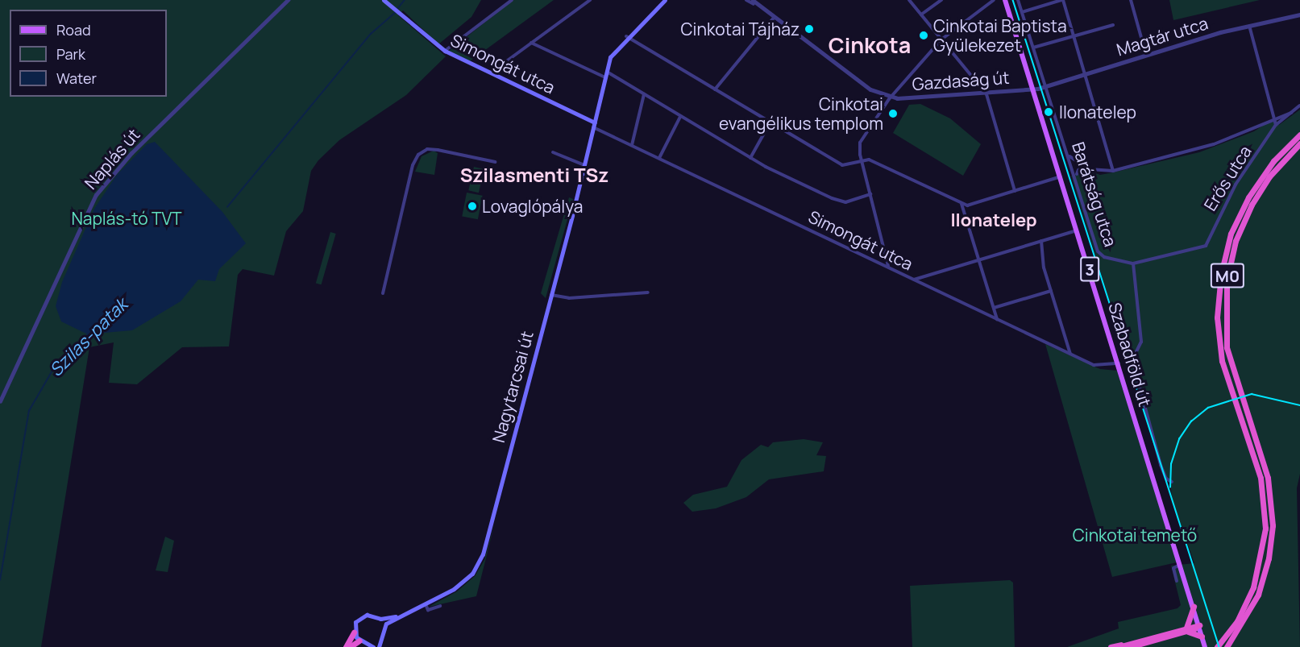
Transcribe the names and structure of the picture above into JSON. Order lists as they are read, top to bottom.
{
  "streets": {
    "highway": ["M0"],
    "main road": [
      "Simongát utca",
      "3",
      "Szabadföld út",
      "Nagytarcsai út"
    ],
    "street": [
      "Magtár utca",
      "Gazdaság út",
      "Naplás út",
      "Erős utca",
      "Barátság utca"
    ]
  },
  "crossings": [
    ["Magtár utca", "Gazdaság út"],
    ["Magtár utca", "Barátság utca"],
    ["Magtár utca", "Szabadföld út"],
    ["Simongát utca", "Szabadföld út"],
    ["Simongát utca", "Nagytarcsai út"],
    ["Gazdaság út", "Szabadföld út"],
    ["Erős utca", "Barátság utca"],
    ["3", "Szabadföld út"]
  ],
  "districts": ["Cinkota", "Szilasmenti TSz", "Ilonatelep"],
  "water": ["Szilas-patak"],
  "parks": ["Naplás-tó TVT", "Cinkotai temető"],
  "places": [
    "Cinkotai Tájház",
    "Cinkotai Baptista Gyülekezet",
    "Ilonatelep",
    "Cinkotai evangélikus templom",
    "Lovaglópálya"
  ],
  "legend": ["Road", "Park", "Water"]
}
